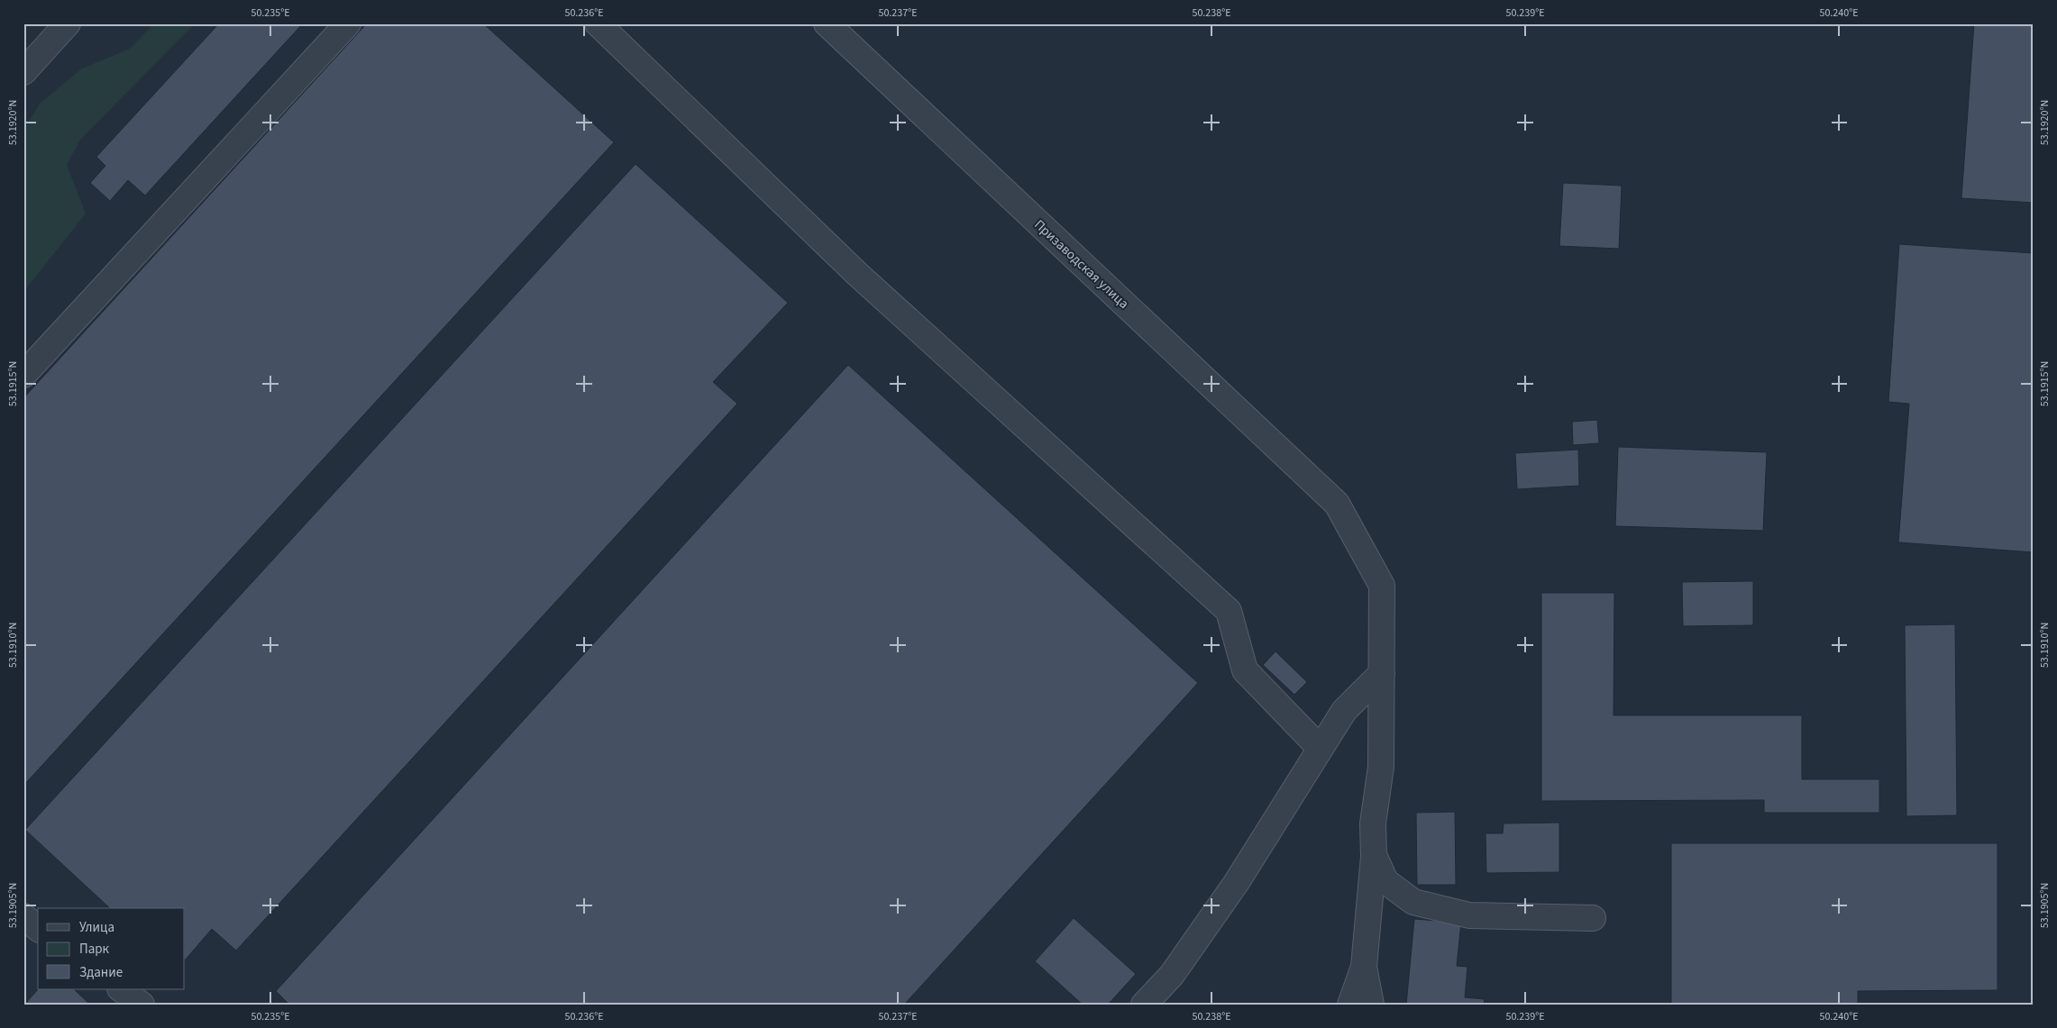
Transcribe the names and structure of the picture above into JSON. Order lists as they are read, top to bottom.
{
  "streets": {
    "street": ["Призаводская улица"]
  },
  "legend": ["Улица", "Парк", "Здание"],
  "coordinates": [
    "50.235°E",
    "50.236°E",
    "50.237°E",
    "50.238°E",
    "50.239°E",
    "50.240°E",
    "53.1920°N",
    "53.1915°N",
    "53.1910°N",
    "53.1905°N"
  ]
}
